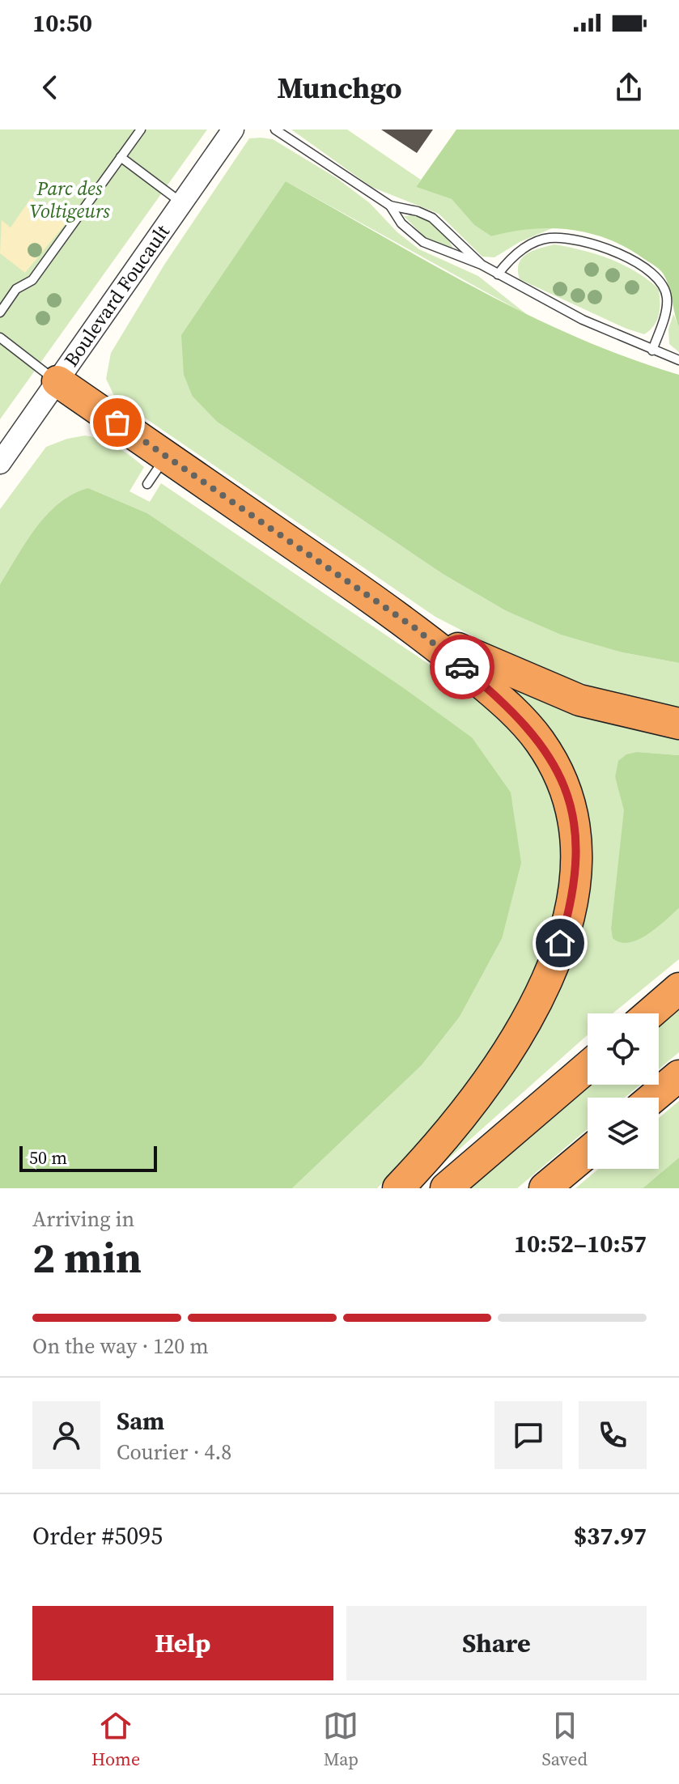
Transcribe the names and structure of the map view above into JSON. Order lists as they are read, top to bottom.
{
  "streets": {
    "street": ["Boulevard Foucault"]
  },
  "parks": ["Parc des Voltigeurs"],
  "scale_bar": "50 m",
  "page": {
    "status": "10:50",
    "header": "Munchgo",
    "scale": "50 m",
    "heading": ["2 min", "Arriving in", "10:52–10:57"],
    "panel": [
      "Sam",
      "Courier · 4.8",
      "Order #5095",
      "$37.97"
    ],
    "bar": "On the way · 120 m",
    "buttons": ["Help", "Share"],
    "tabs": ["Home", "Map", "Saved"]
  }
}
